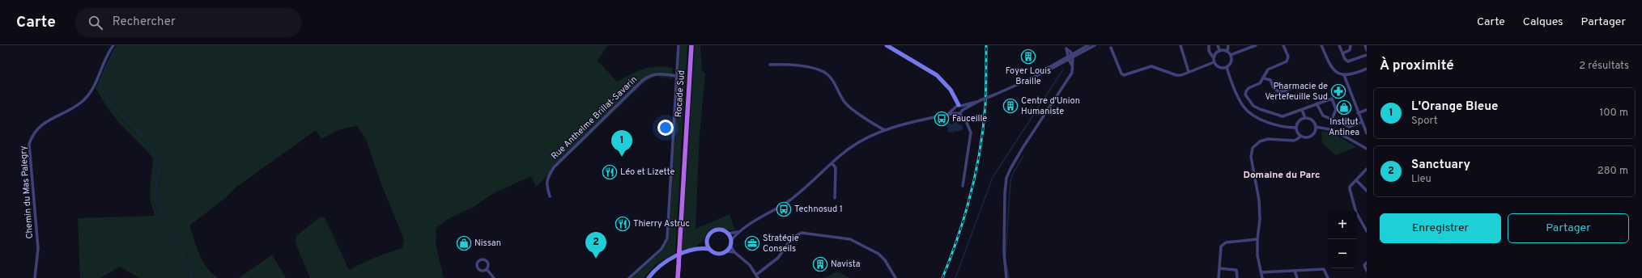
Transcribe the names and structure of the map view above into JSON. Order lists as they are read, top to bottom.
{
  "streets": {
    "main road": ["Rocade Sud"],
    "street": ["Rue Anthelme Brillat-Savarin", "Chemin du Mas Palegry"]
  },
  "districts": ["Domaine du Parc"],
  "places": {
    "building": ["Foyer Louis Braille", "Centre d'Union Humaniste", "Navista"],
    "pharmacy": ["Pharmacie de Vertefeuille Sud"],
    "shop": ["Institut Antinea", "Nissan"],
    "bus stop": ["Fauceille", "Technosud 1"],
    "restaurant": ["Léo et Lizette", "Thierry Astruc"],
    "office": ["Stratégie Conseils"]
  },
  "page": {
    "header": "Carte",
    "search": "Rechercher",
    "nav": ["Carte", "Calques", "Partager"],
    "heading": ["À proximité", "2 résultats"],
    "list": [
      {
        "mark": "1",
        "name": "L'Orange Bleue",
        "note": "Sport",
        "value": "100 m"
      },
      {
        "mark": "2",
        "name": "Sanctuary",
        "note": "Lieu",
        "value": "280 m"
      }
    ],
    "pins": ["1", "2"],
    "buttons": ["Enregistrer", "Partager"],
    "map_buttons": ["+", "−"]
  }
}
